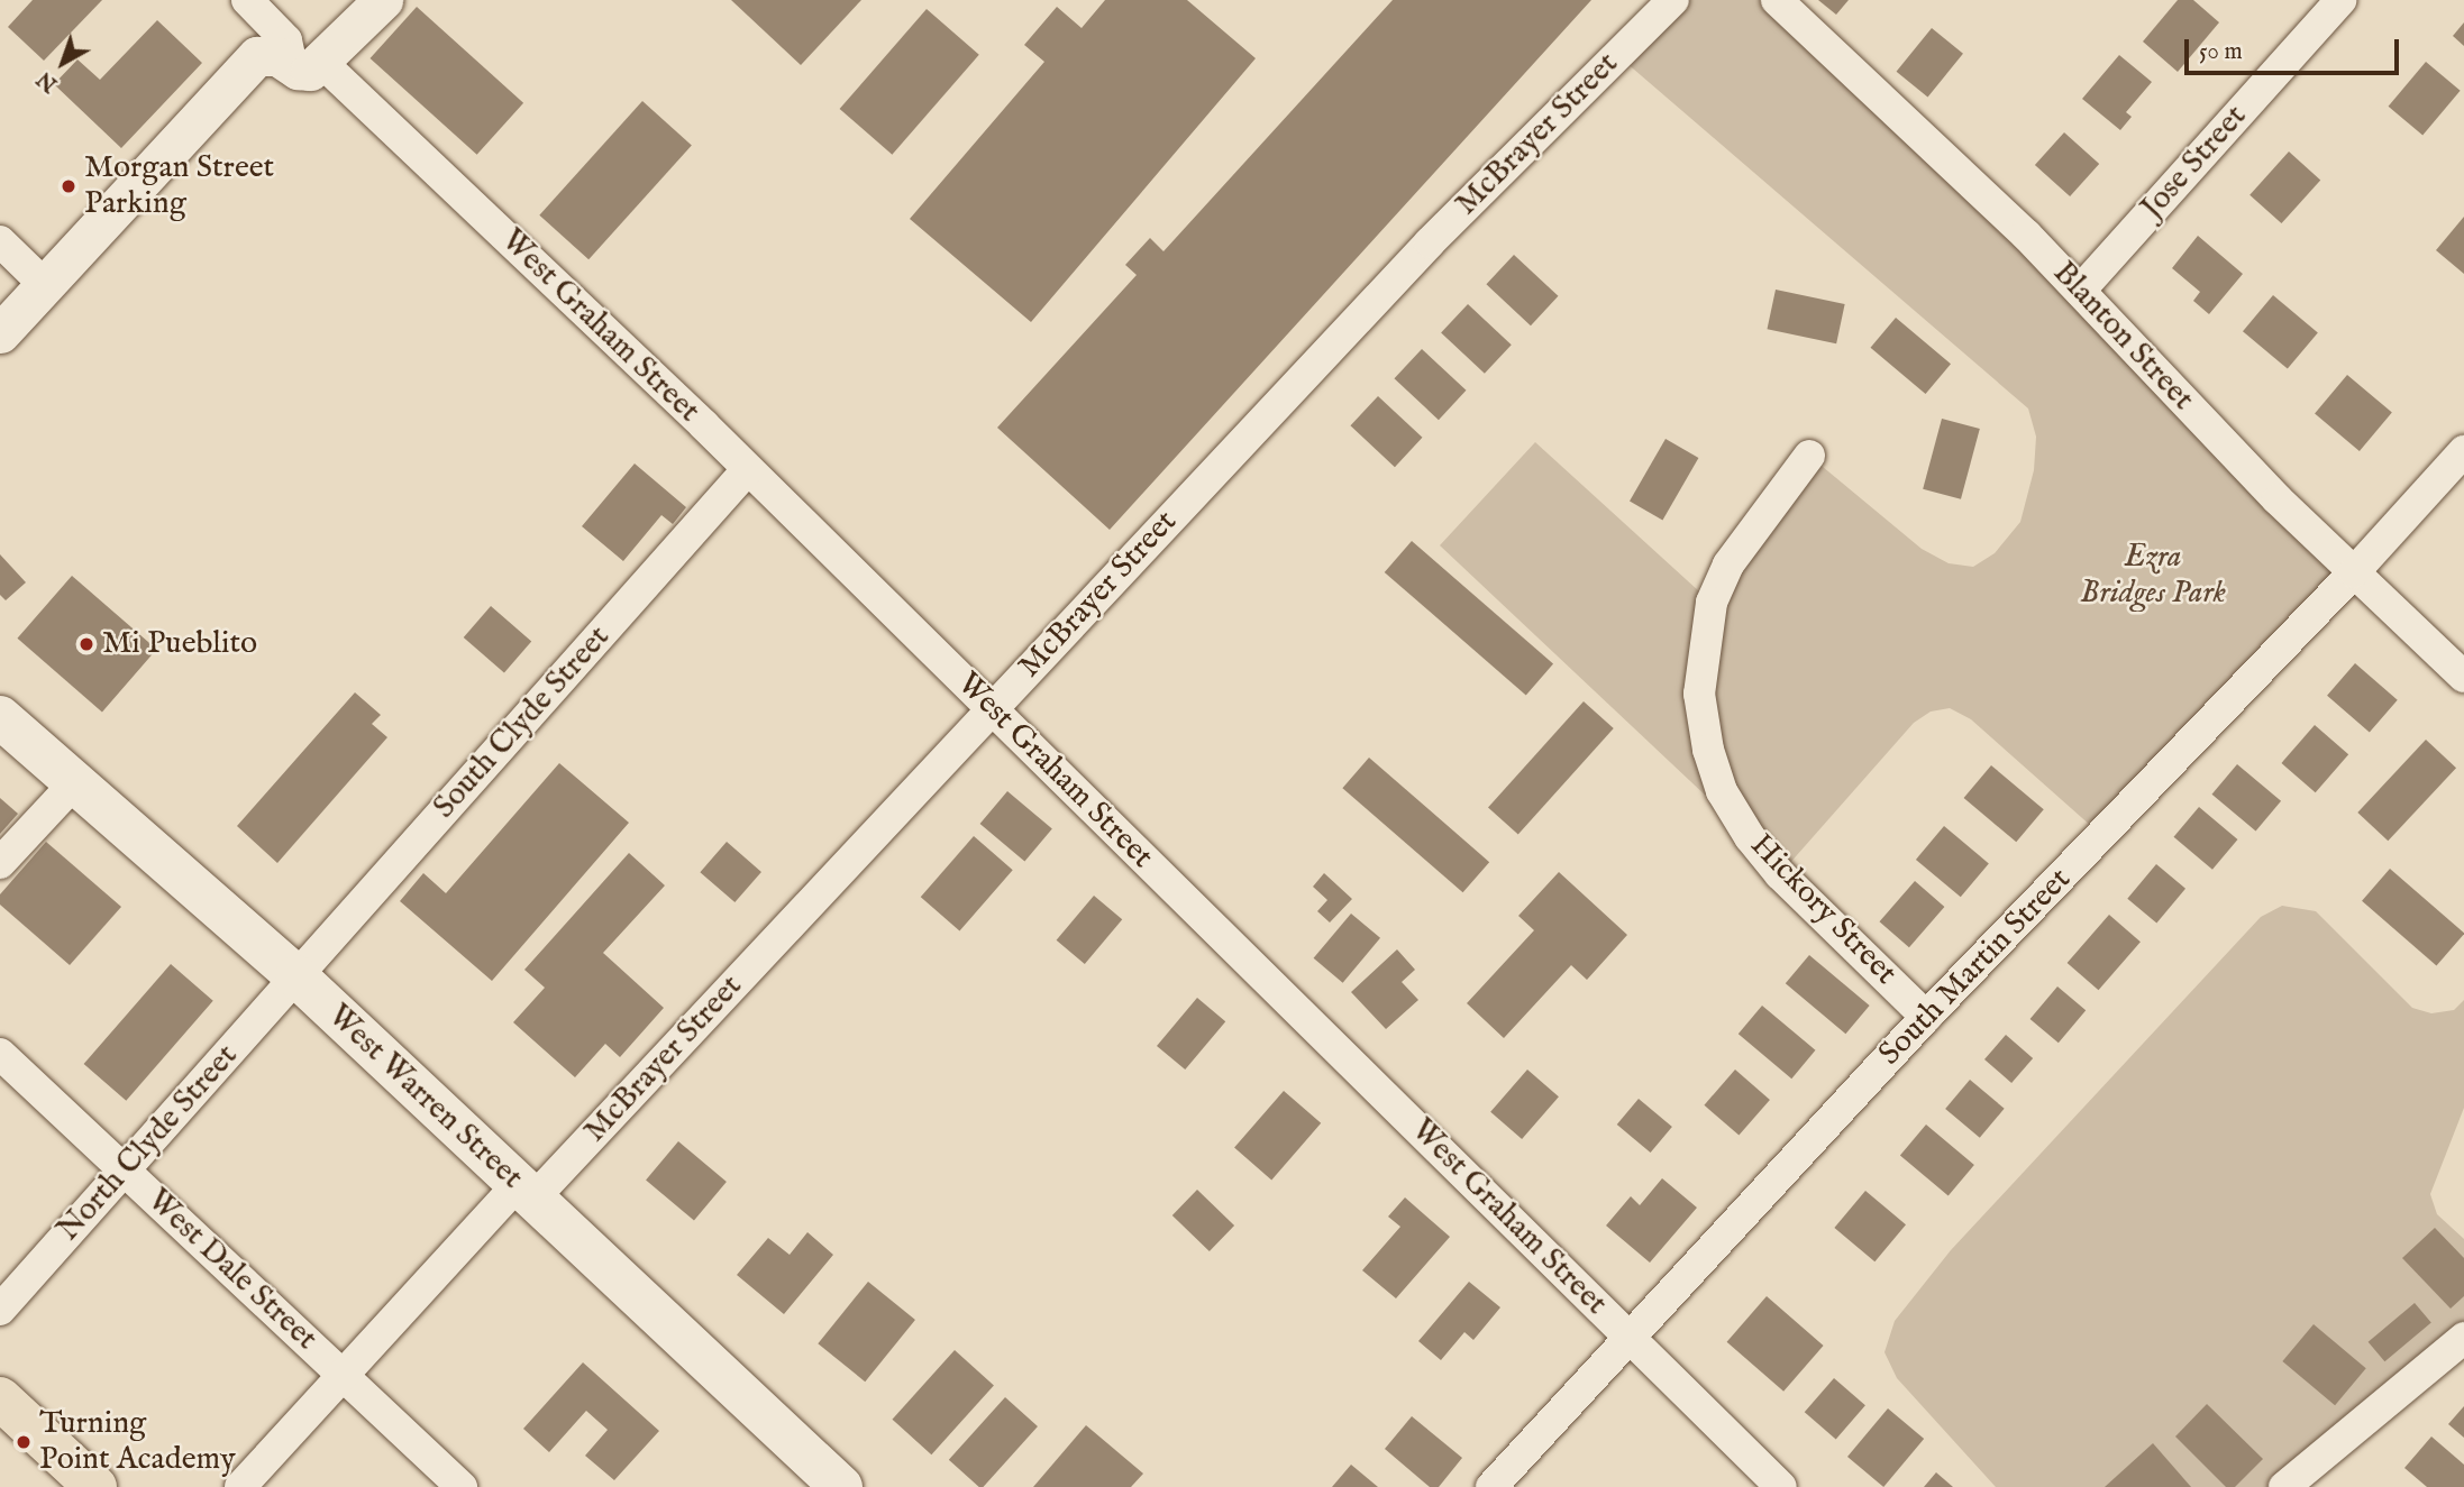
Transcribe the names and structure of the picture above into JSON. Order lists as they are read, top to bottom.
{
  "streets": {
    "main road": ["West Warren Street"],
    "street": [
      "McBrayer Street",
      "Jose Street",
      "West Graham Street",
      "Blanton Street",
      "South Clyde Street",
      "Hickory Street",
      "South Martin Street",
      "North Clyde Street",
      "West Dale Street"
    ]
  },
  "crossings": [
    ["McBrayer Street", "West Graham Street"],
    ["McBrayer Street", "West Warren Street"],
    ["McBrayer Street", "West Dale Street"],
    ["Jose Street", "Blanton Street"],
    ["West Graham Street", "South Clyde Street"],
    ["West Graham Street", "South Martin Street"],
    ["Blanton Street", "South Martin Street"],
    ["South Clyde Street", "West Warren Street"],
    ["South Clyde Street", "North Clyde Street"],
    ["Hickory Street", "South Martin Street"],
    ["West Warren Street", "North Clyde Street"],
    ["North Clyde Street", "West Dale Street"]
  ],
  "parks": ["Ezra Bridges Park"],
  "places": ["Morgan Street Parking", "Mi Pueblito", "Turning Point Academy"],
  "scale_bar": "50 m",
  "north": "bottom left"
}
